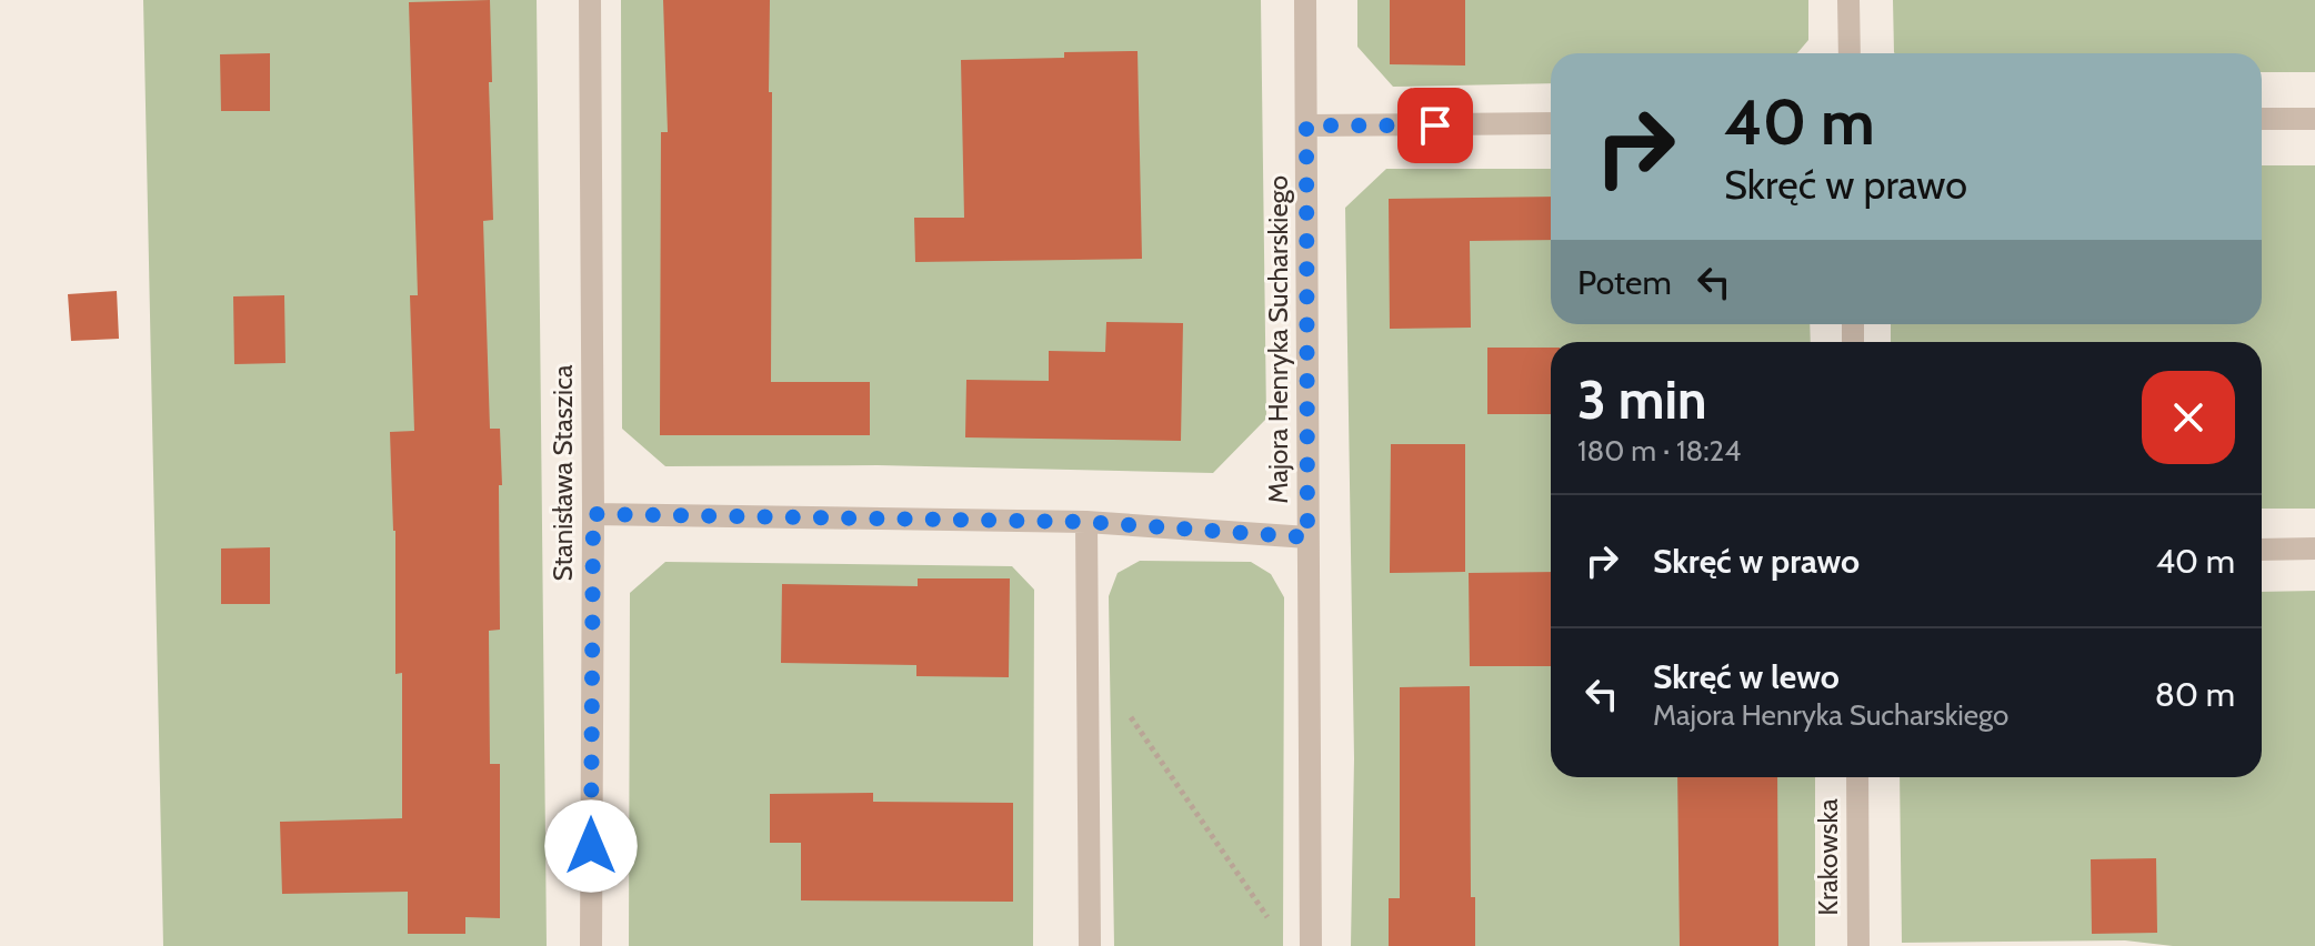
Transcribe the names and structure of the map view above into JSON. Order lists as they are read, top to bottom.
{
  "streets": {
    "street": ["Majora Henryka Sucharskiego", "Stanisława Staszica", "Krakowska"]
  },
  "page": {
    "turn": ["40 m", "Skręć w prawo"],
    "then": "Potem",
    "heading": ["3 min", "180 m · 18:24"],
    "list": [
      {
        "name": "Skręć w prawo",
        "value": "40 m"
      },
      {
        "name": "Skręć w lewo",
        "note": "Majora Henryka Sucharskiego",
        "value": "80 m"
      }
    ]
  }
}
